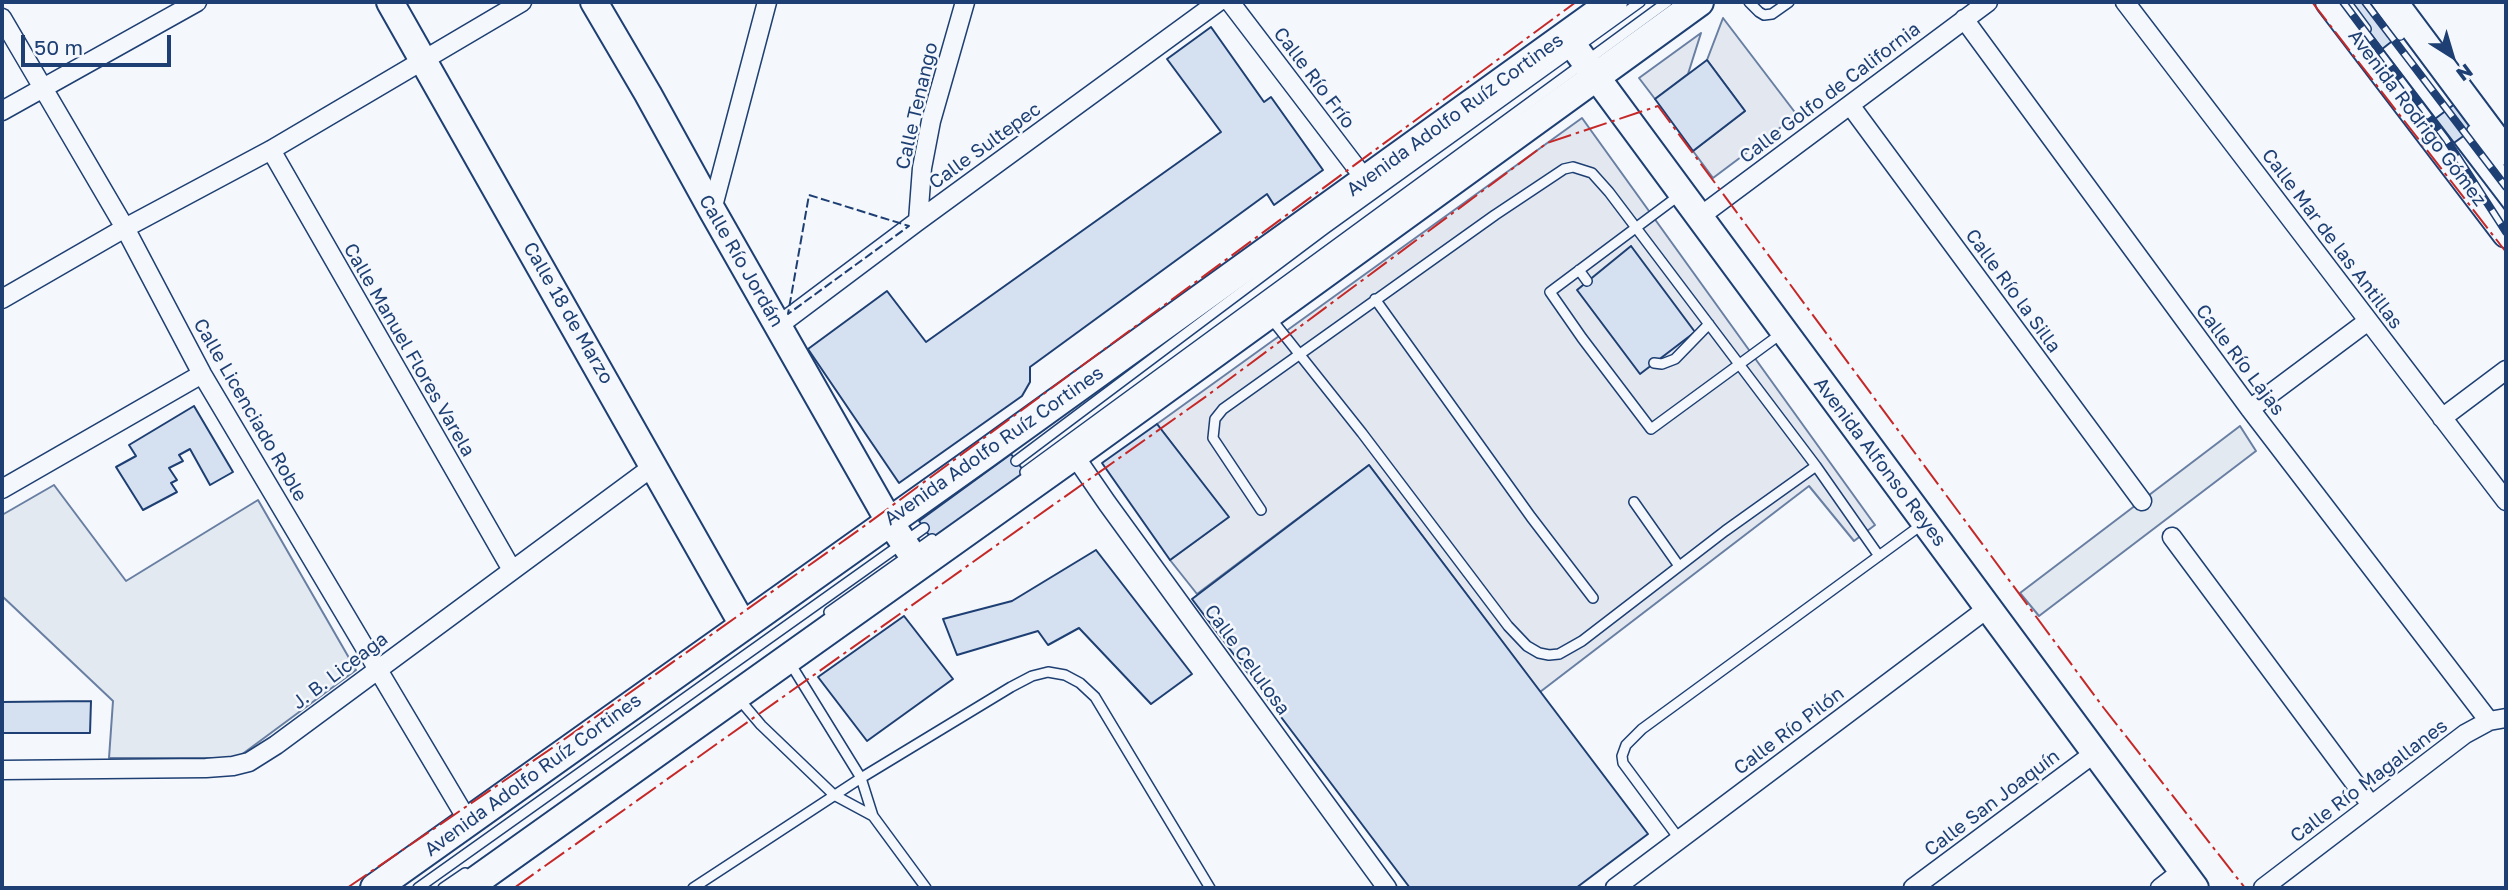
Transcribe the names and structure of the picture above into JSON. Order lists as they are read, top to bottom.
{
  "streets": {
    "main road": ["Avenida Adolfo Ruíz Cortines"],
    "street": [
      "Calle Río Frío",
      "Calle Golfo de California",
      "Calle Tenango",
      "Avenida Rodrigo Gómez",
      "Calle Sultepec",
      "Calle Mar de las Antillas",
      "Calle Río Jordán",
      "Calle Río la Silla",
      "Calle 18 de Marzo",
      "Calle Manuel Flores Varela",
      "Calle Río Lajas",
      "Calle Licenciado Roble",
      "Avenida Alfonso Reyes",
      "Calle Celulosa",
      "J. B. Liceaga",
      "Calle Río Pilón",
      "Calle Río Magallanes",
      "Calle San Joaquín"
    ]
  },
  "crossings": [
    ["Calle Río Frío", "Avenida Adolfo Ruíz Cortines"],
    ["Calle Golfo de California", "Calle Río la Silla"],
    ["Calle Golfo de California", "Calle Río Lajas"],
    ["Calle Golfo de California", "Avenida Alfonso Reyes"],
    ["Calle Tenango", "Calle Sultepec"],
    ["Avenida Adolfo Ruíz Cortines", "Calle Río Jordán"],
    ["Avenida Adolfo Ruíz Cortines", "Calle 18 de Marzo"],
    ["Avenida Adolfo Ruíz Cortines", "Calle Licenciado Roble"],
    ["Avenida Adolfo Ruíz Cortines", "Avenida Alfonso Reyes"],
    ["Avenida Adolfo Ruíz Cortines", "Calle Celulosa"],
    ["Calle Sultepec", "Calle Río Jordán"],
    ["Calle 18 de Marzo", "J. B. Liceaga"],
    ["Calle Manuel Flores Varela", "J. B. Liceaga"],
    ["Calle Río Lajas", "Calle Río Magallanes"],
    ["Calle Licenciado Roble", "J. B. Liceaga"],
    ["Avenida Alfonso Reyes", "Calle Río Pilón"],
    ["Avenida Alfonso Reyes", "Calle San Joaquín"]
  ],
  "scale_bar": "50 m",
  "north": "bottom right"
}
